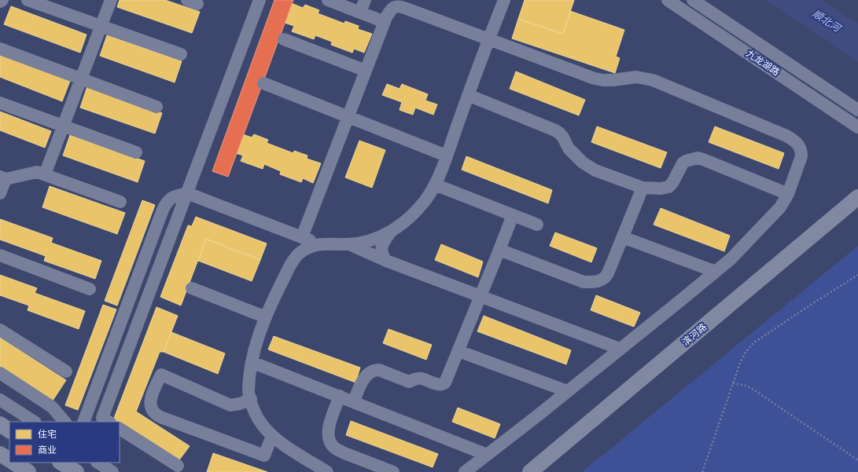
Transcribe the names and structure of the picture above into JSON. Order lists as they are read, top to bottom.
{
  "streets": {
    "main road": ["滨河路"],
    "street": ["九龙湖路"]
  },
  "water": ["顺北河"],
  "legend": ["住宅", "商业"]
}
